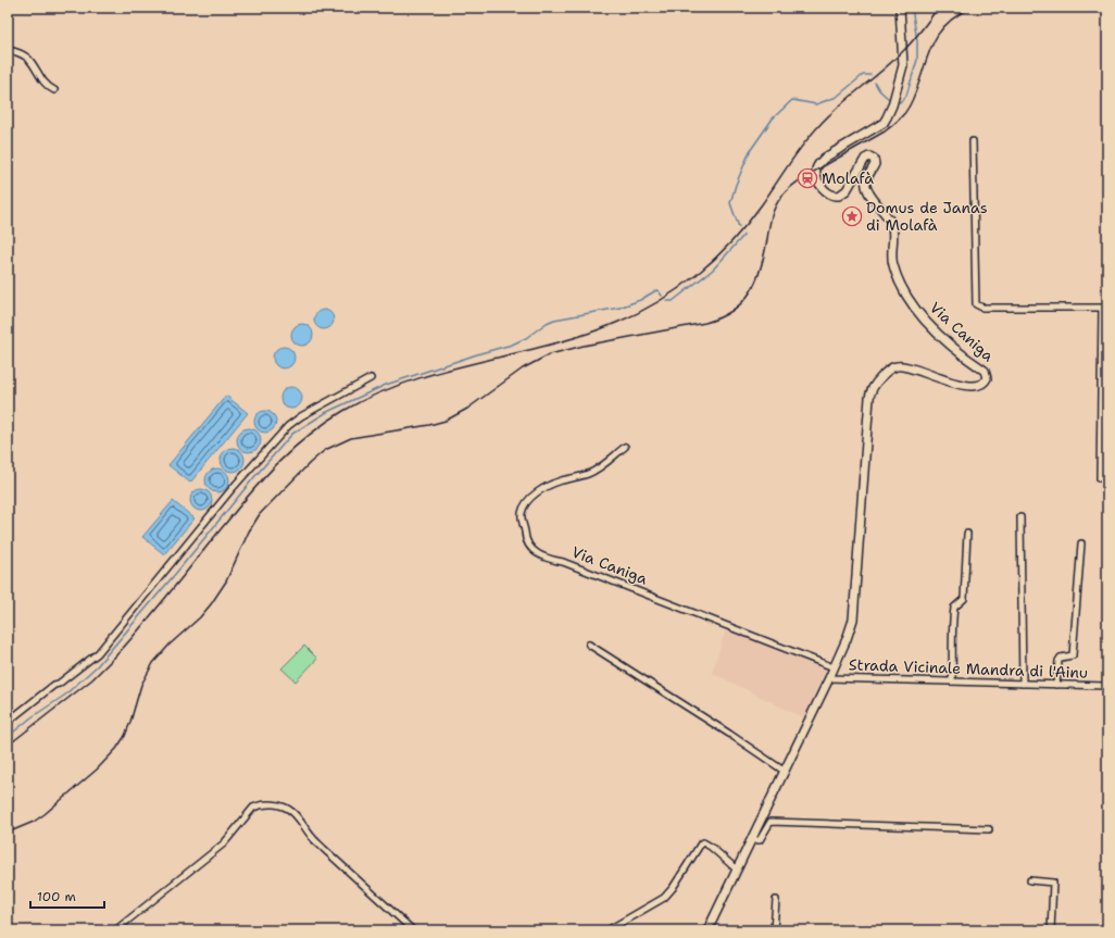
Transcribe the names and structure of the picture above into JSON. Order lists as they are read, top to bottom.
{
  "streets": {
    "street": ["Via Caniga", "Strada Vicinale Mandra di l'Ainu"]
  },
  "crossings": [
    ["Via Caniga", "Strada Vicinale Mandra di l'Ainu"]
  ],
  "places": {
    "station": ["Molafà"],
    "place": ["Domus de Janas di Molafà"]
  },
  "scale_bar": "100 m"
}
